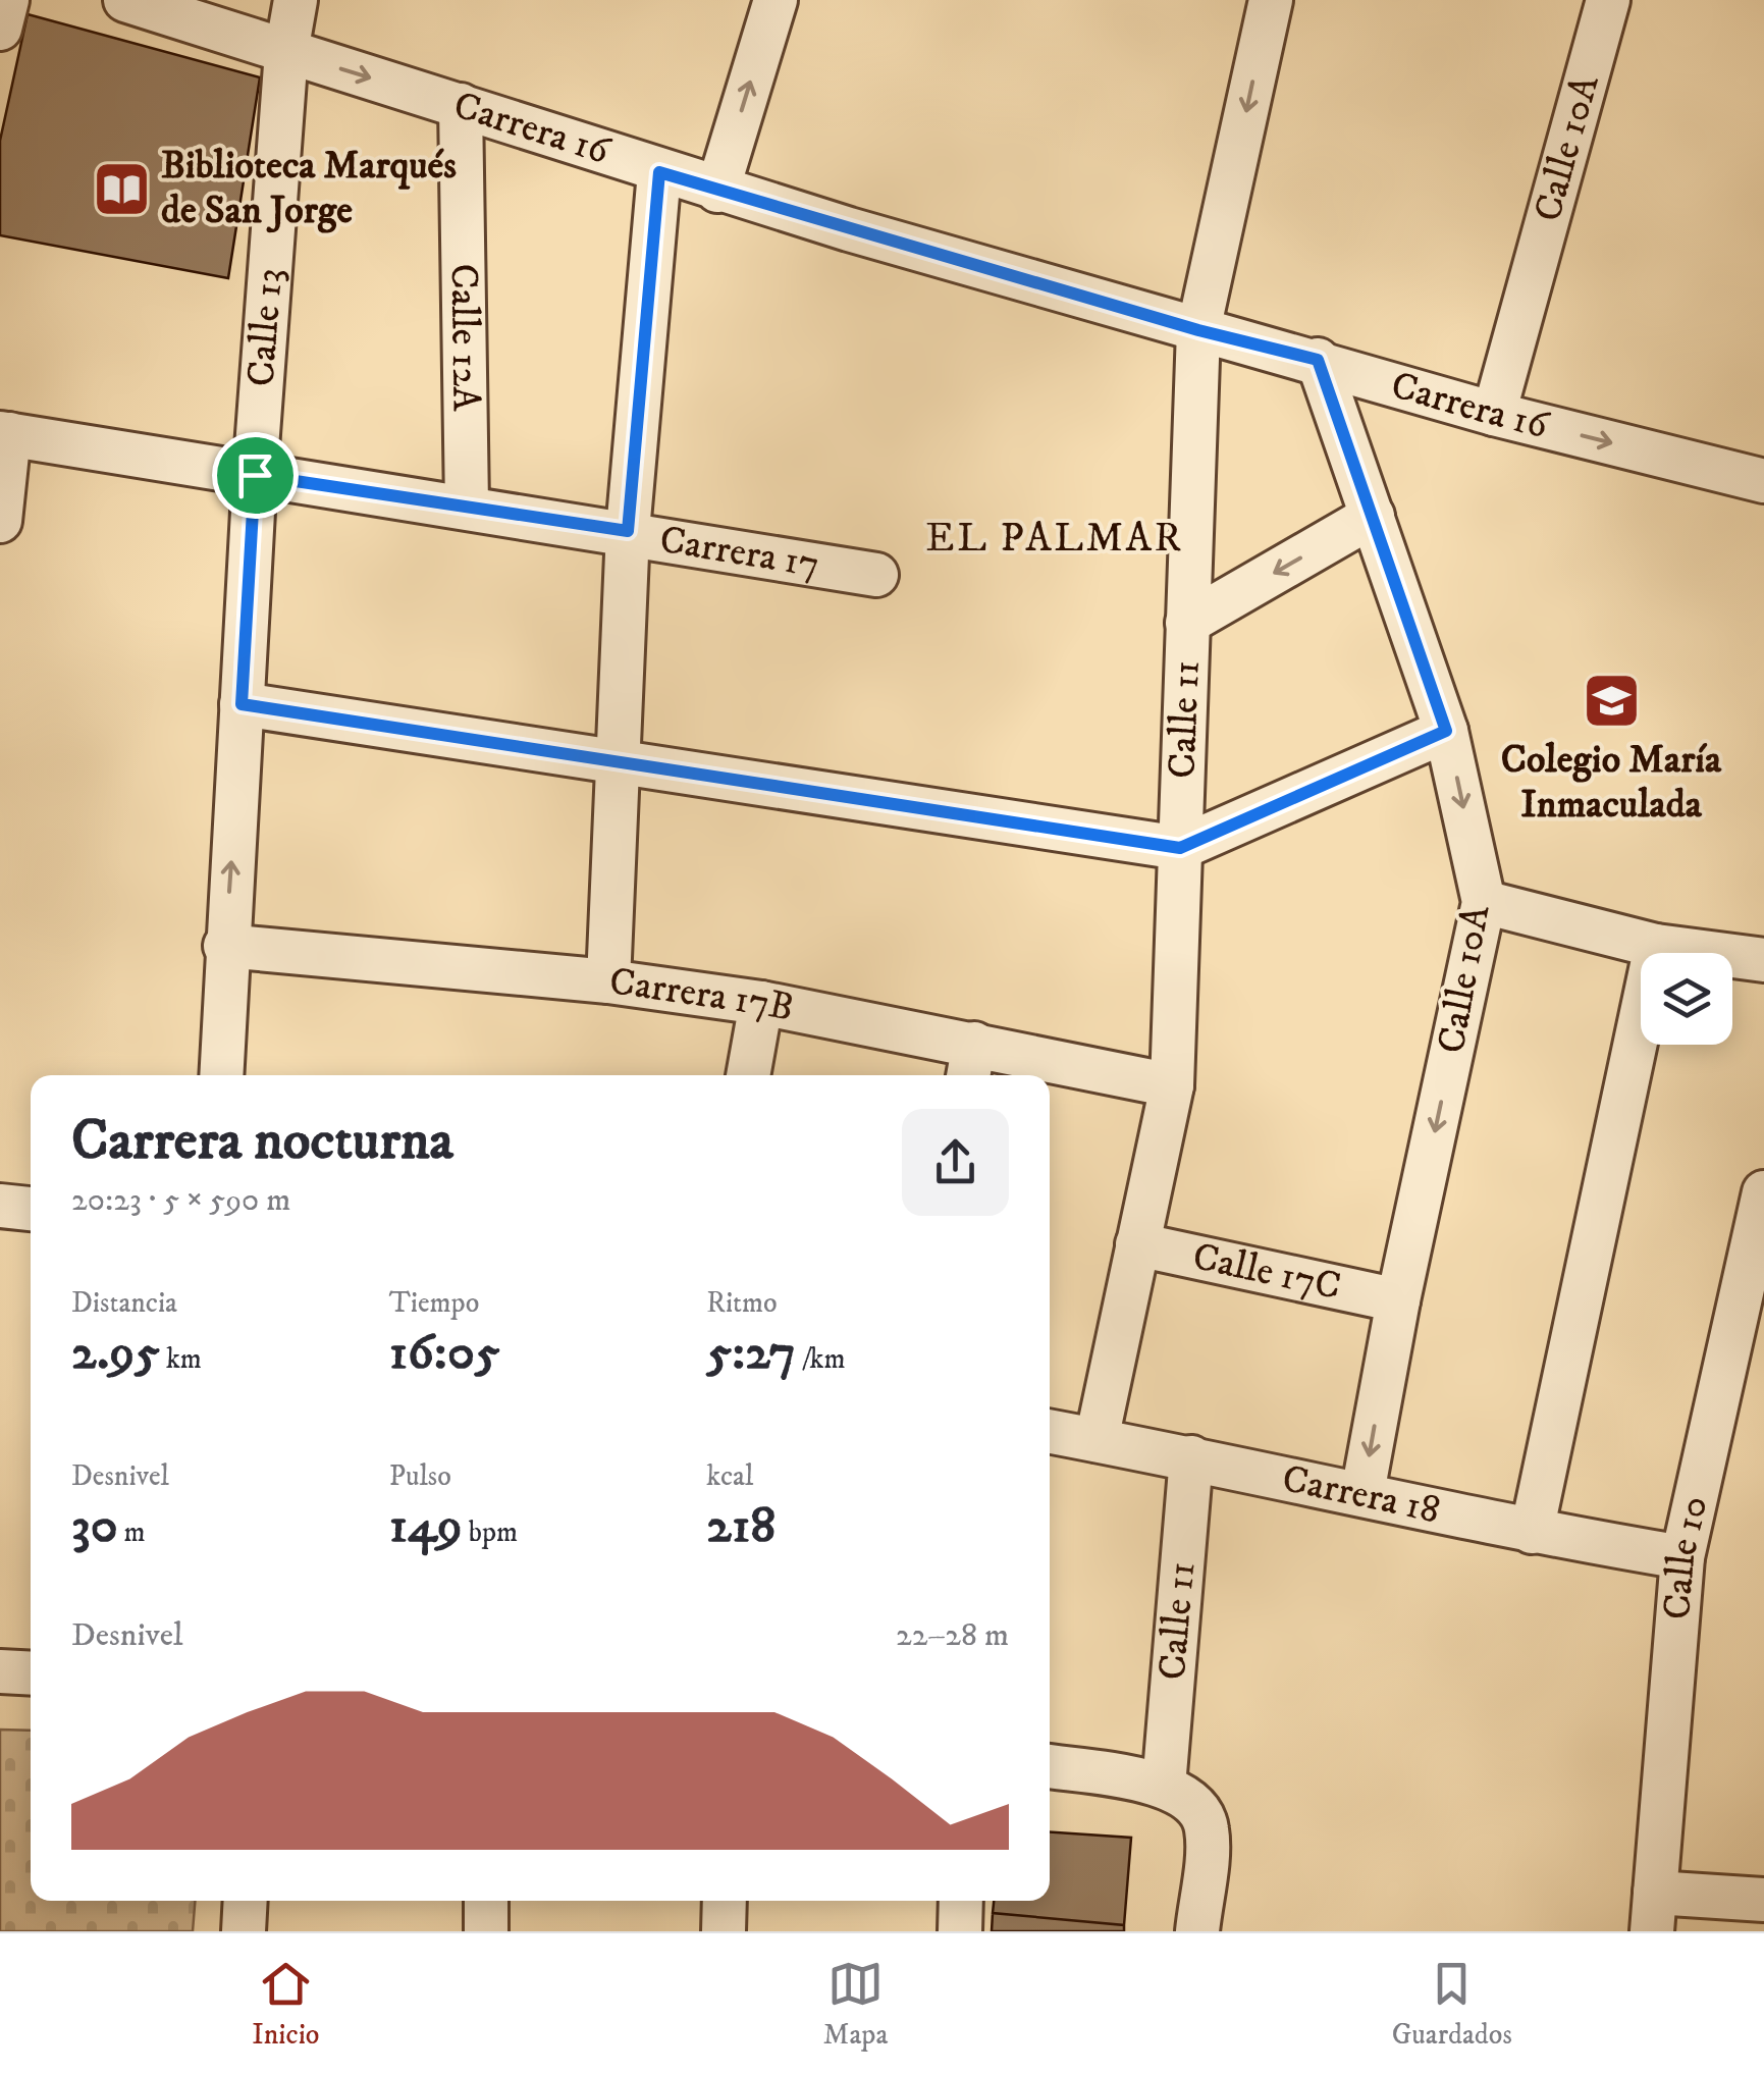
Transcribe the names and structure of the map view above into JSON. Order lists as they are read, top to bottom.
{
  "streets": {
    "street": [
      "Carrera 16",
      "Calle 10A",
      "Calle 13",
      "Calle 12A",
      "Carrera 17",
      "Calle 11",
      "Carrera 17B",
      "Calle 17C",
      "Carrera 18",
      "Calle 10"
    ]
  },
  "crossings": [
    ["Carrera 16", "Calle 10A"],
    ["Carrera 16", "Calle 13"],
    ["Carrera 16", "Calle 12A"],
    ["Carrera 16", "Calle 11"],
    ["Calle 10A", "Calle 17C"],
    ["Calle 10A", "Carrera 18"],
    ["Calle 13", "Carrera 17"],
    ["Calle 13", "Carrera 17B"],
    ["Calle 12A", "Carrera 17"],
    ["Calle 11", "Carrera 17B"],
    ["Calle 11", "Calle 17C"],
    ["Calle 11", "Carrera 18"],
    ["Carrera 18", "Calle 10"]
  ],
  "districts": ["EL PALMAR"],
  "places": {
    "library": ["Biblioteca Marqués de San Jorge"],
    "school or university": ["Colegio María Inmaculada"]
  },
  "page": {
    "heading": ["Carrera nocturna", "20:23 · 5 × 590 m"],
    "stats": [
      ["Distancia", "2.95 km"],
      ["Tiempo", "16:05"],
      ["Ritmo", "5:27 /km"],
      ["Desnivel", "30 m"],
      ["Pulso", "149 bpm"],
      ["kcal", "218"]
    ],
    "chart": ["Desnivel", "22–28 m"],
    "tabs": ["Inicio", "Mapa", "Guardados"]
  }
}
